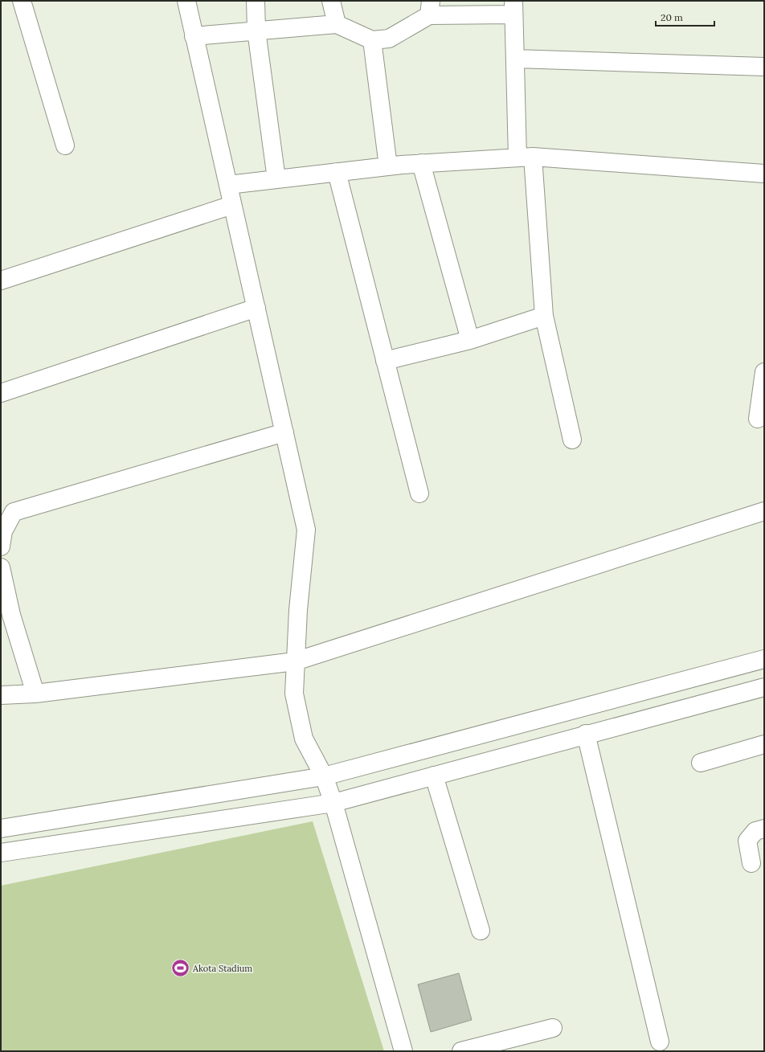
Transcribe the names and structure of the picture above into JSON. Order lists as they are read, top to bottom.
{
  "places": {
    "sports": ["Akota Stadium"]
  },
  "scale_bar": "20 m"
}
